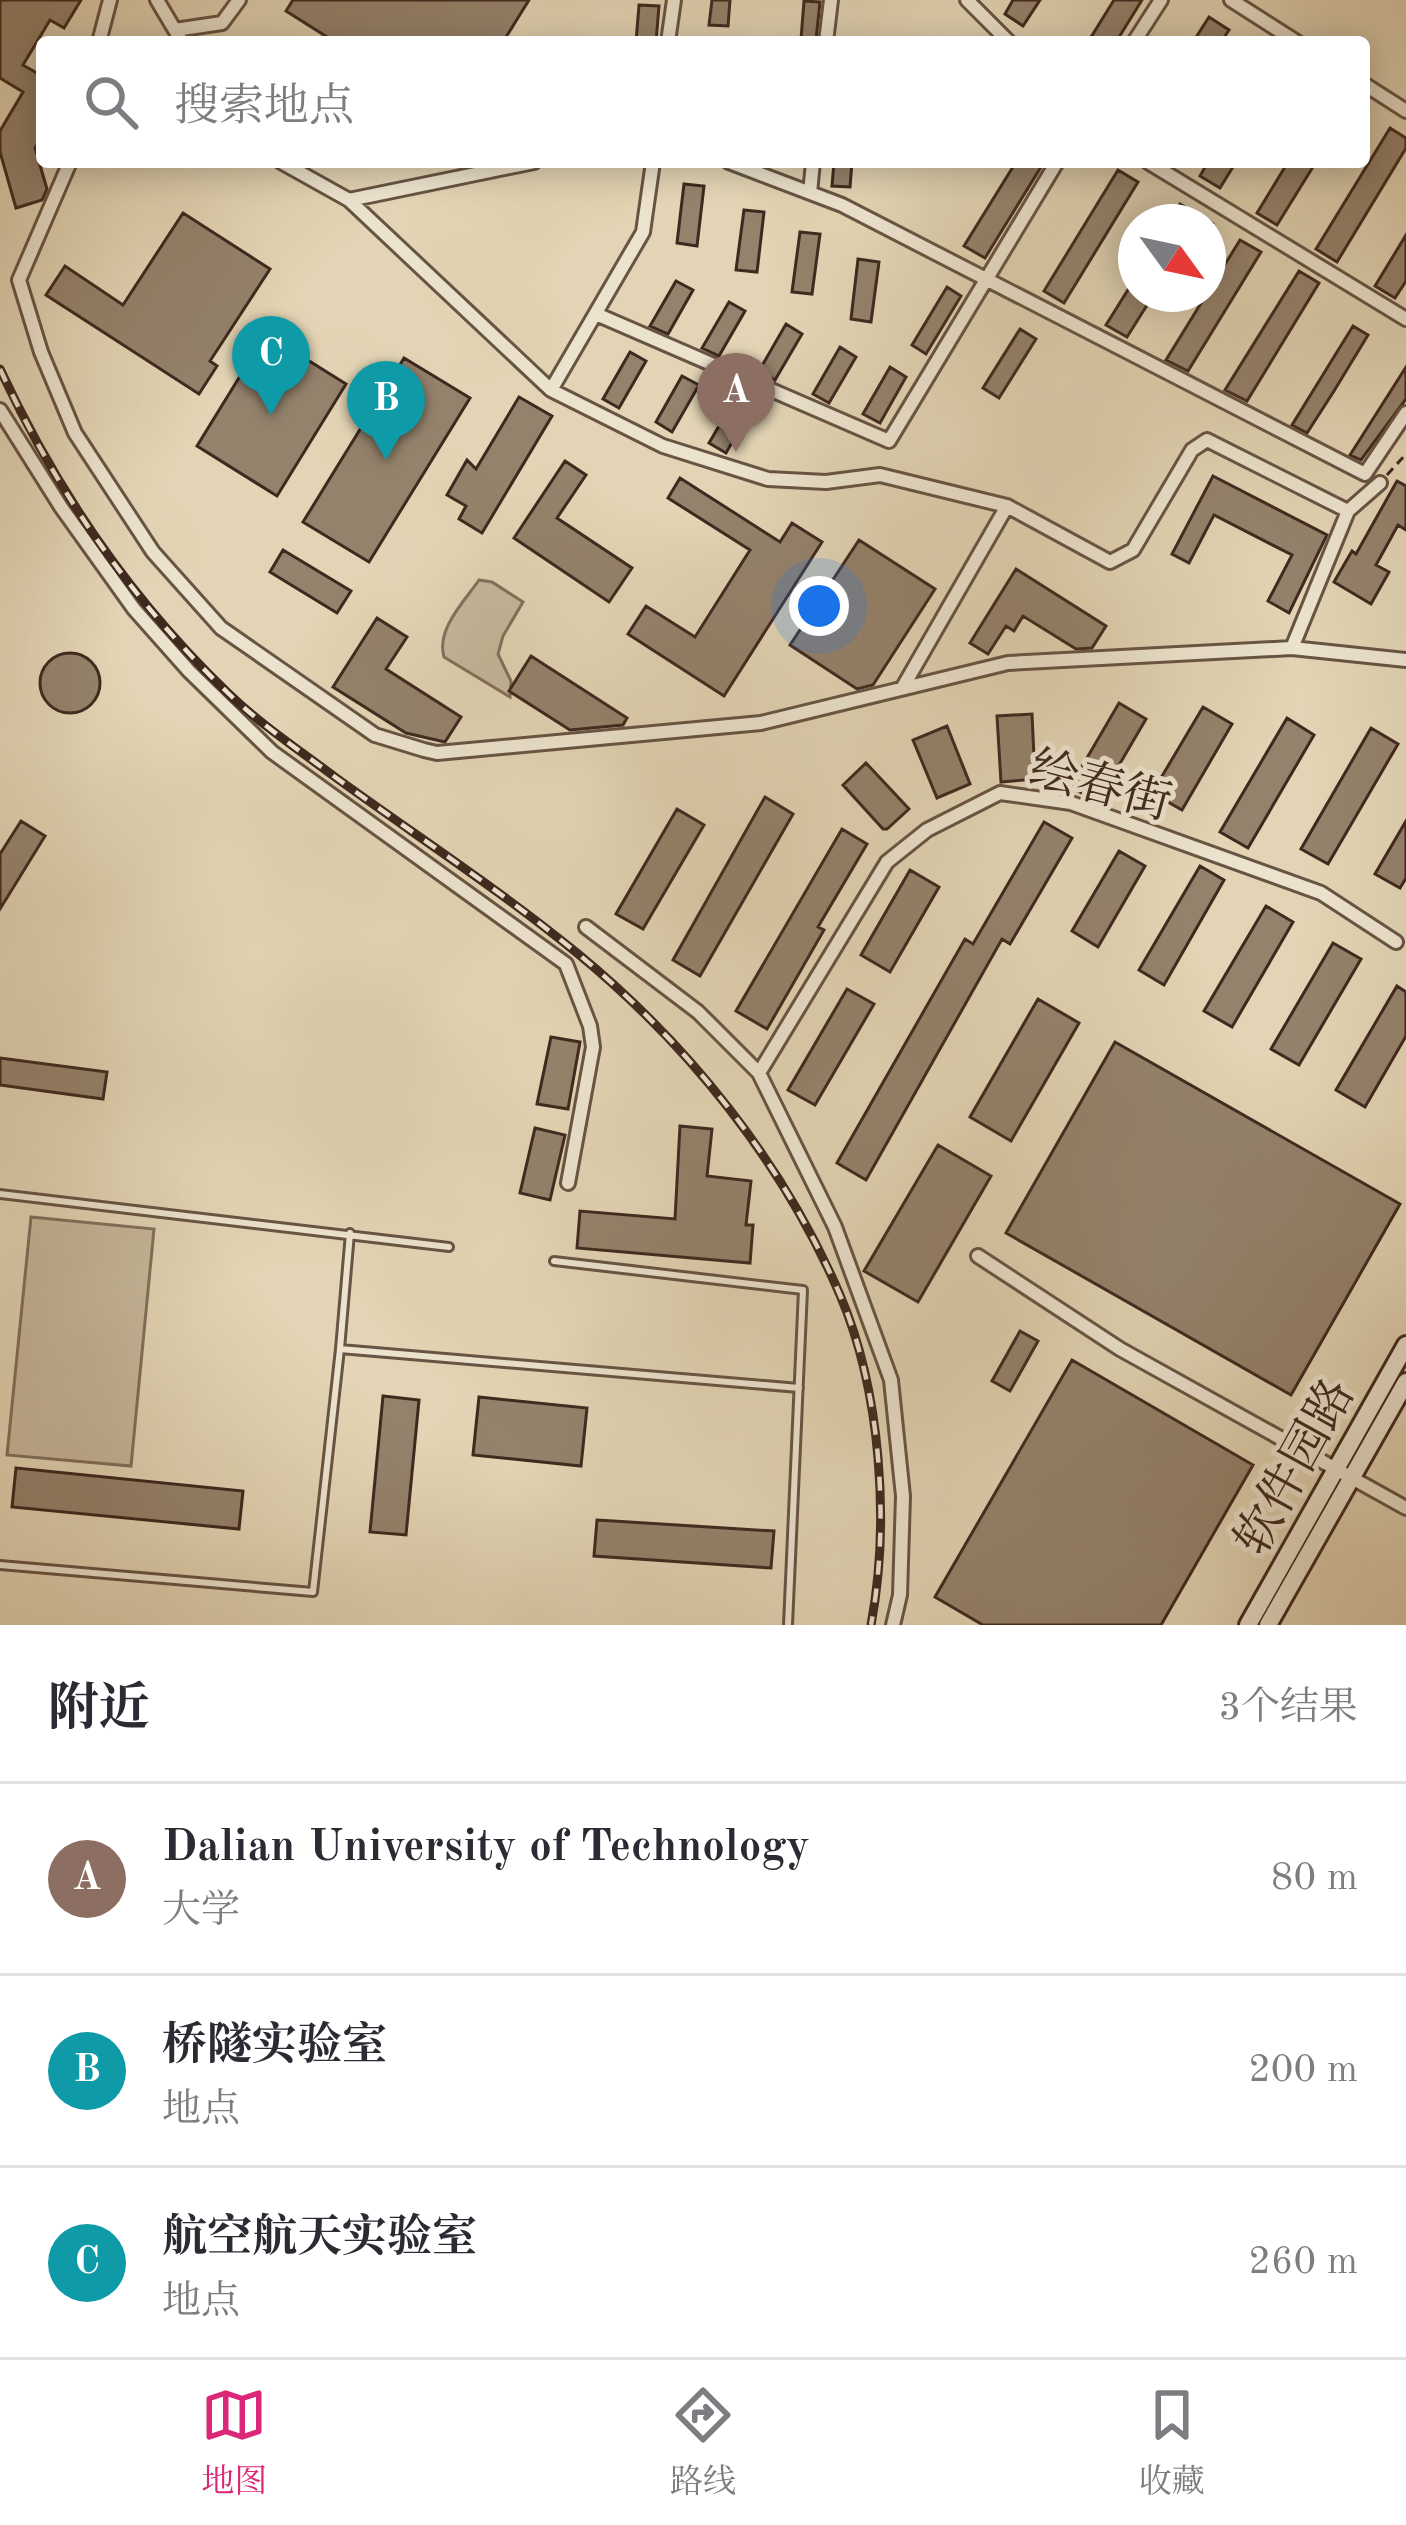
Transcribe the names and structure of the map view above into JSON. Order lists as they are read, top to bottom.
{
  "streets": {
    "main road": ["软件园路"],
    "street": ["绘春街"]
  },
  "north": "bottom right",
  "page": {
    "search": "搜索地点",
    "pins": ["C", "A", "B"],
    "heading": ["附近", "3个结果"],
    "list": [
      {
        "mark": "A",
        "name": "Dalian University of Technology",
        "note": "大学",
        "value": "80 m"
      },
      {
        "mark": "B",
        "name": "桥隧实验室",
        "note": "地点",
        "value": "200 m"
      },
      {
        "mark": "C",
        "name": "航空航天实验室",
        "note": "地点",
        "value": "260 m"
      }
    ],
    "nav": ["地图", "路线", "收藏"]
  }
}
